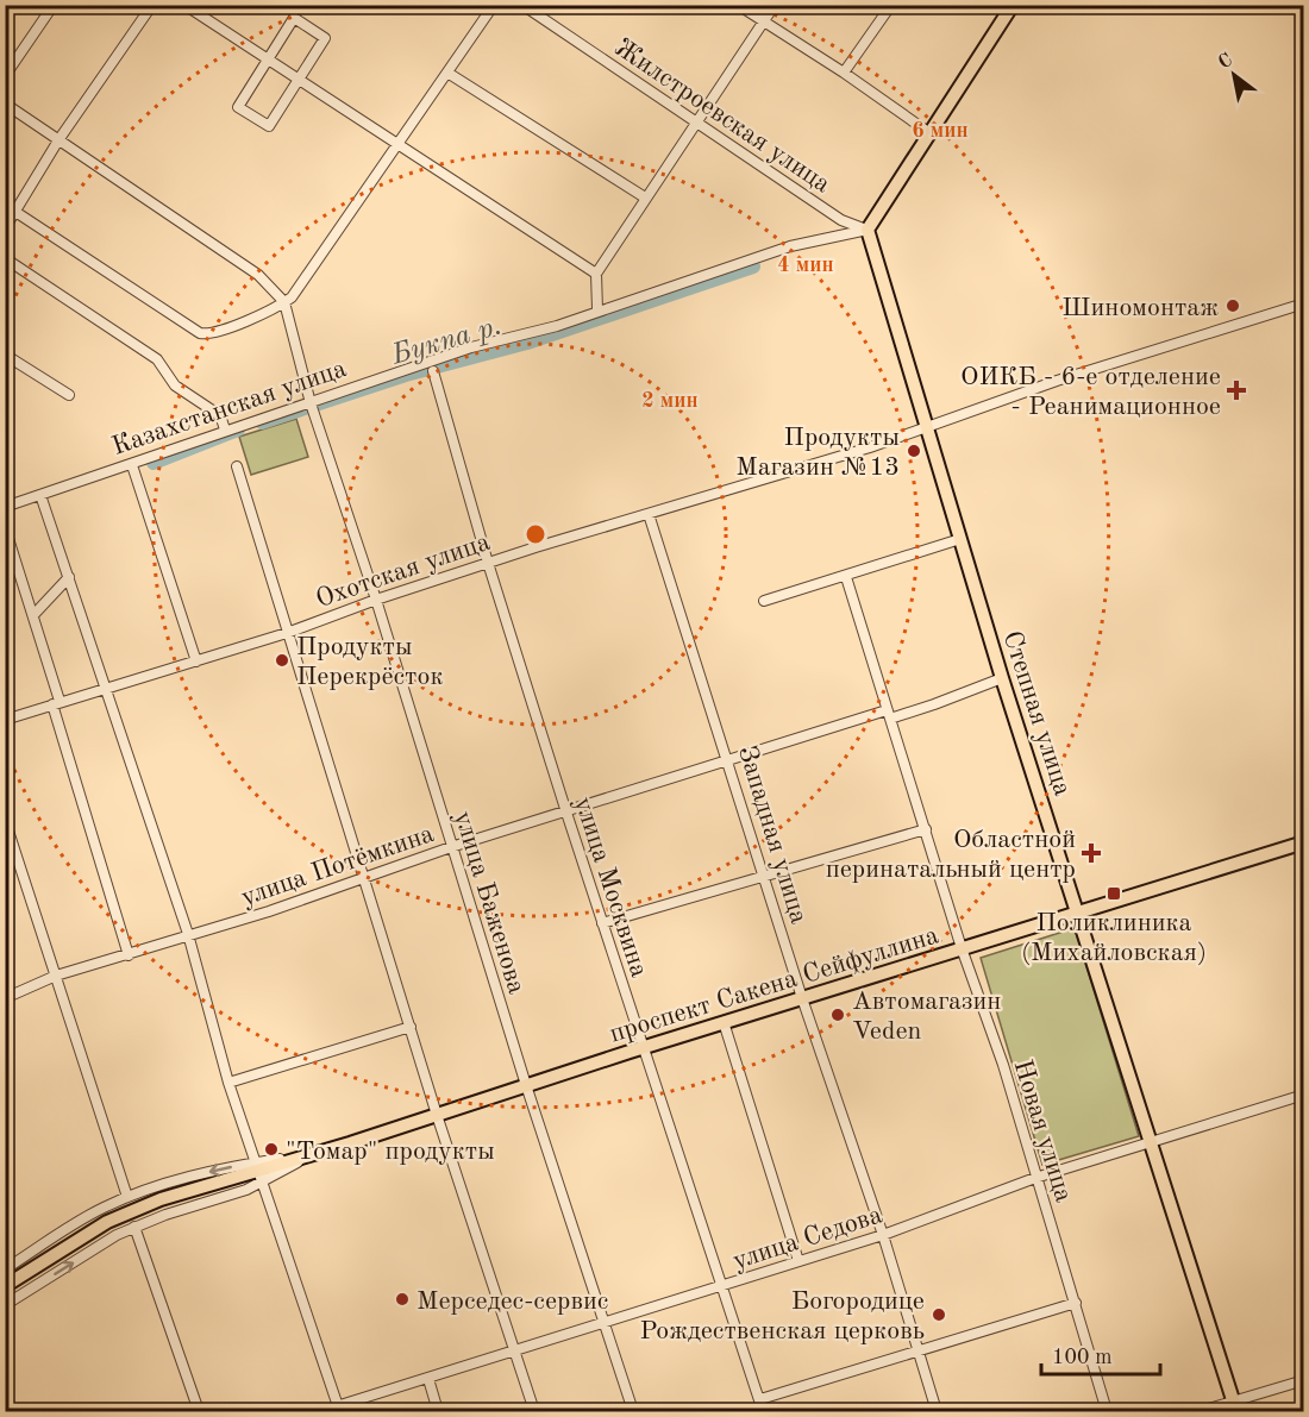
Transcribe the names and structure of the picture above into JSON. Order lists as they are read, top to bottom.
{
  "streets": {
    "main road": ["Степная улица", "проспект Сакена Сейфуллина"],
    "street": [
      "Жилстроевская улица",
      "Казахстанская улица",
      "Охотская улица",
      "Западная улица",
      "улица Потёмкина",
      "улица Москвина",
      "улица Баженова",
      "Новая улица",
      "улица Седова"
    ]
  },
  "crossings": [
    ["Жилстроевская улица", "Казахстанская улица"],
    ["Жилстроевская улица", "Степная улица"],
    ["Казахстанская улица", "Степная улица"],
    ["Казахстанская улица", "улица Баженова"],
    ["Охотская улица", "Степная улица"],
    ["Охотская улица", "Западная улица"],
    ["Охотская улица", "улица Москвина"],
    ["Охотская улица", "улица Баженова"],
    ["Степная улица", "улица Потёмкина"],
    ["Степная улица", "проспект Сакена Сейфуллина"],
    ["Степная улица", "улица Седова"],
    ["Западная улица", "улица Потёмкина"],
    ["Западная улица", "проспект Сакена Сейфуллина"],
    ["Западная улица", "улица Седова"],
    ["улица Потёмкина", "улица Москвина"],
    ["улица Потёмкина", "улица Баженова"],
    ["улица Потёмкина", "Новая улица"],
    ["улица Москвина", "проспект Сакена Сейфуллина"],
    ["улица Москвина", "улица Седова"],
    ["улица Баженова", "проспект Сакена Сейфуллина"],
    ["улица Баженова", "улица Седова"],
    ["проспект Сакена Сейфуллина", "Новая улица"],
    ["Новая улица", "улица Седова"]
  ],
  "water": ["Букпа р."],
  "places": {
    "other": [
      "Шиномонтаж",
      "Продукты Магазин №13",
      "Продукты Перекрёсток",
      "Автомагазин Veden",
      "\"Томар\" продукты",
      "Мерседес-сервис",
      "Богородице Рождественская церковь"
    ],
    "health": ["ОИКБ - 6-е отделение - Реанимационное", "Областной перинатальный центр"],
    "transit": ["Поликлиника (Михайловская)"]
  },
  "scale_bar": "100 m",
  "north": "top left",
  "rings": ["6 мин", "4 мин", "2 мин"]
}
